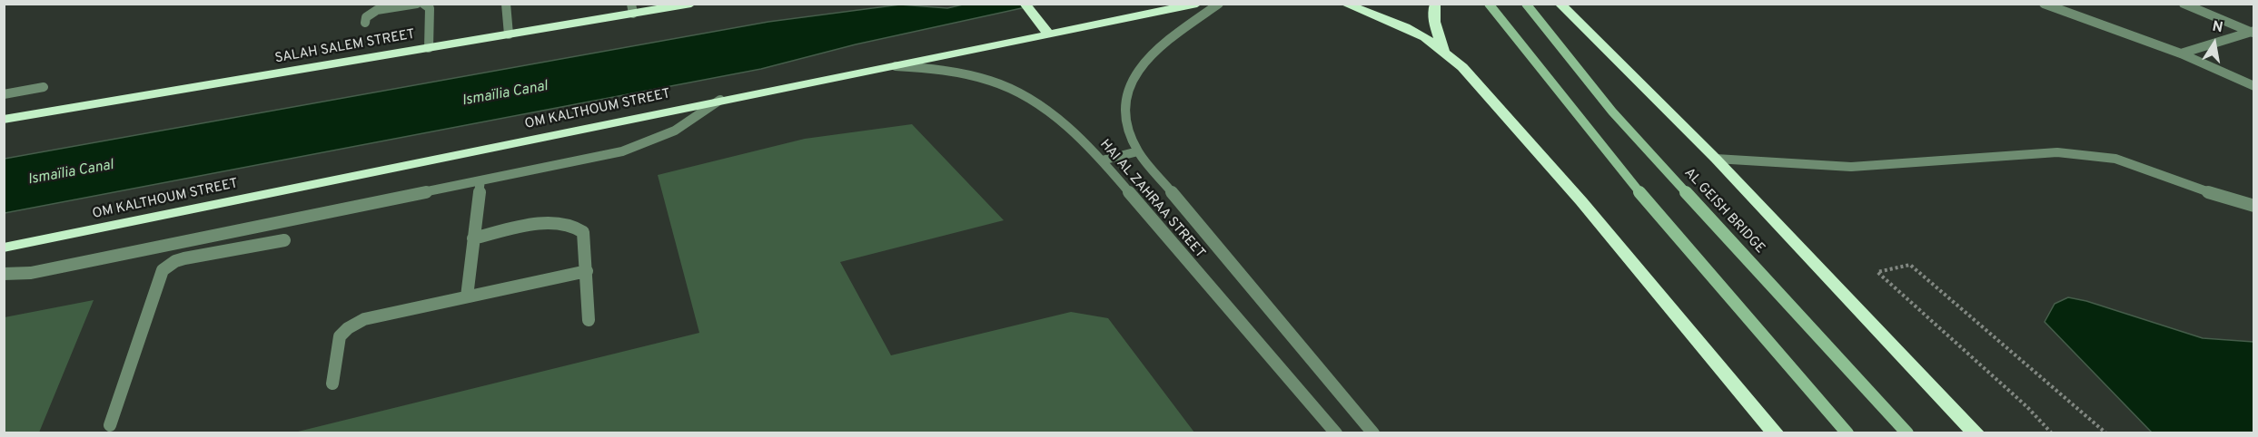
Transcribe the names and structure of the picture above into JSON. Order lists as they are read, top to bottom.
{
  "streets": {
    "highway": ["SALAH SALEM STREET", "OM KALTHOUM STREET"],
    "main road": ["AL GEISH BRIDGE"],
    "street": ["HAI AL ZAHRAA STREET"]
  },
  "crossings": [
    ["OM KALTHOUM STREET", "HAI AL ZAHRAA STREET"]
  ],
  "water": ["Ismaïlia Canal"],
  "north": "top"
}
